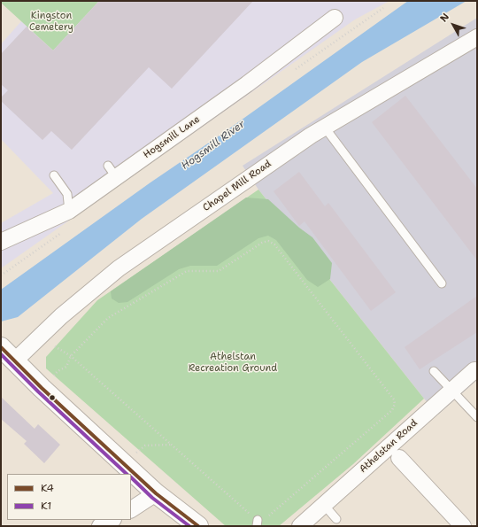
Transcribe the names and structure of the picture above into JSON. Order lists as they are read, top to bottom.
{
  "streets": {
    "street": ["Hogsmill Lane", "Chapel Mill Road", "Athelstan Road"]
  },
  "water": ["Hogsmill River"],
  "parks": ["Kingston Cemetery", "Athelstan Recreation Ground"],
  "lines": ["transit line K4", "transit line K1"],
  "legend": ["K4", "K1"],
  "north": "top left"
}
